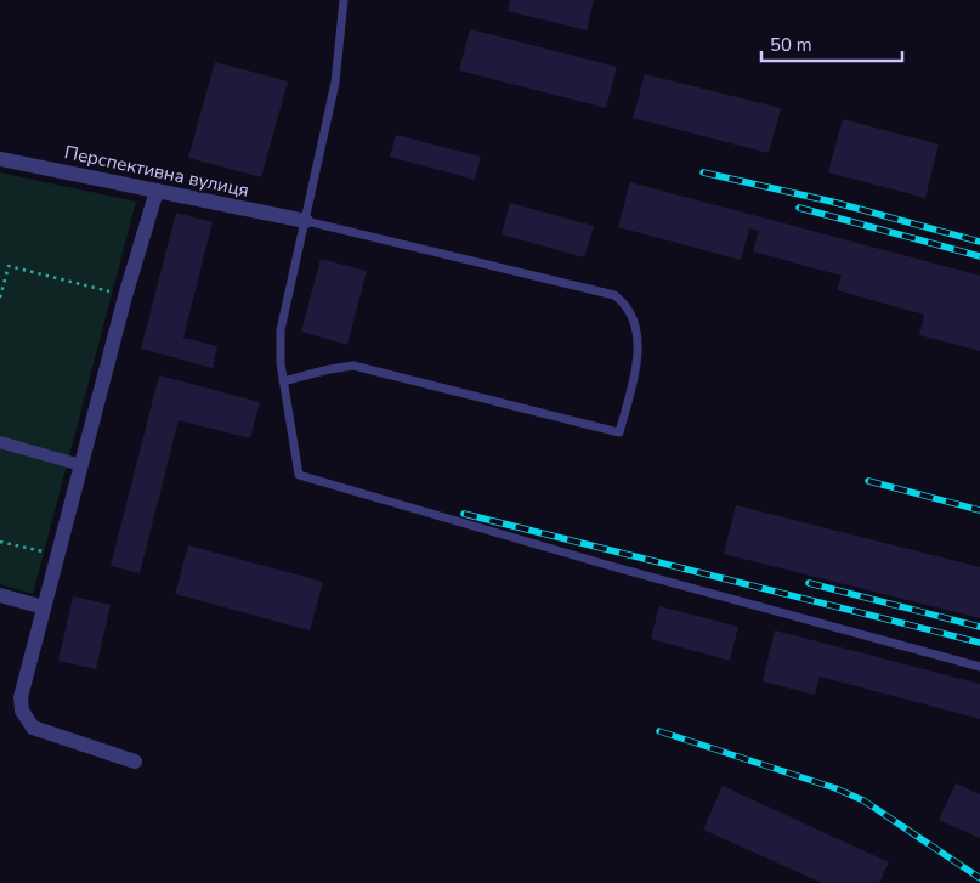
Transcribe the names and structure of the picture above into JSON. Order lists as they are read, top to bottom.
{
  "streets": {
    "street": ["Перспективна вулиця"]
  },
  "scale_bar": "50 m"
}
